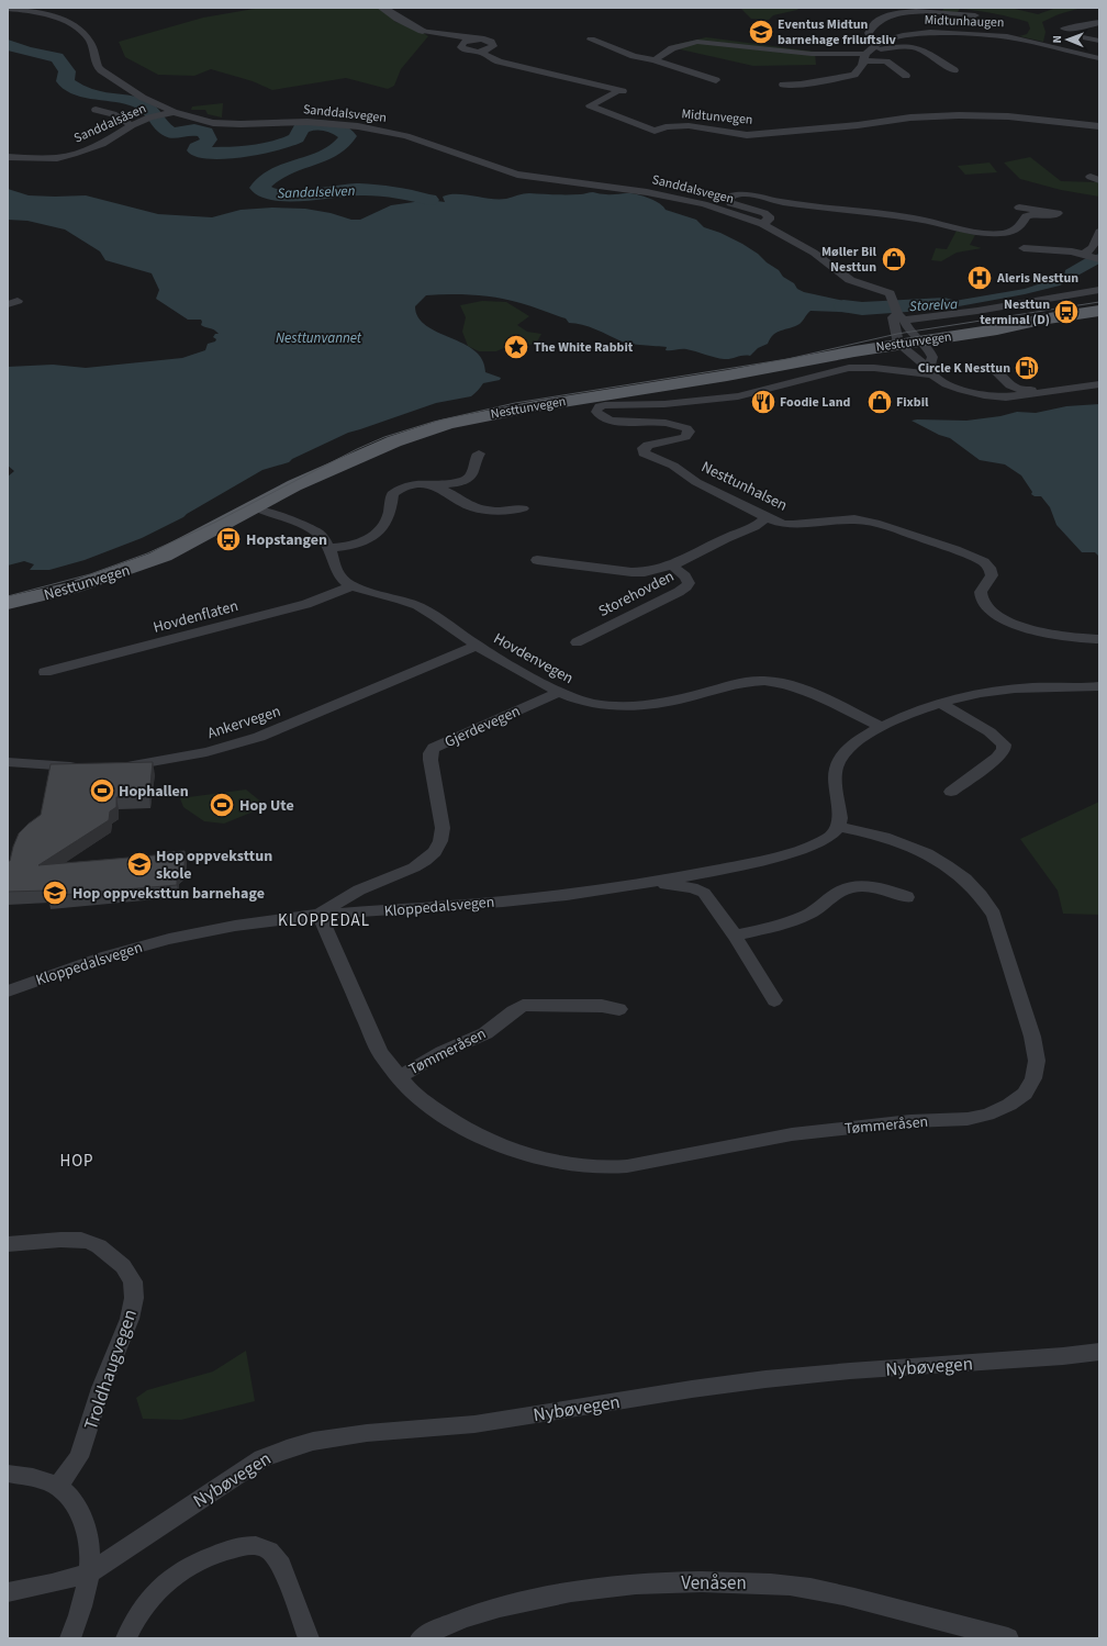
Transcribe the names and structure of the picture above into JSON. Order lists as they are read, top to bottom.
{
  "streets": {
    "main road": ["Nesttunvegen"],
    "street": [
      "Midtunhaugen",
      "Sanddalsvegen",
      "Midtunvegen",
      "Sanddalsåsen",
      "Nesttunhalsen",
      "Storehovden",
      "Hovdenflaten",
      "Hovdenvegen",
      "Ankervegen",
      "Gjerdevegen",
      "Kloppedalsvegen",
      "Tømmeråsen",
      "Nybøvegen",
      "Troldhaugvegen",
      "Venåsen"
    ]
  },
  "crossings": [
    ["Sanddalsvegen", "Sanddalsåsen"],
    ["Sanddalsvegen", "Nesttunvegen"],
    ["Sanddalsvegen", "Nesttunhalsen"],
    ["Nesttunvegen", "Hovdenvegen"],
    ["Nesttunhalsen", "Storehovden"],
    ["Hovdenflaten", "Hovdenvegen"],
    ["Hovdenvegen", "Ankervegen"],
    ["Hovdenvegen", "Gjerdevegen"],
    ["Gjerdevegen", "Kloppedalsvegen"],
    ["Gjerdevegen", "Tømmeråsen"],
    ["Kloppedalsvegen", "Tømmeråsen"]
  ],
  "districts": ["KLOPPEDAL", "HOP"],
  "water": ["Sandalselven", "Storelva", "Nesttunvannet"],
  "places": {
    "school or university": ["Eventus Midtun barnehage friluftsliv", "Hop oppveksttun skole", "Hop oppveksttun barnehage"],
    "shop": ["Møller Bil Nesttun", "Fixbil"],
    "hospital": ["Aleris Nesttun"],
    "bus stop": ["Nesttun terminal (D)", "Hopstangen"],
    "place": ["The White Rabbit"],
    "fuel station": ["Circle K Nesttun"],
    "restaurant": ["Foodie Land"],
    "sports": ["Hophallen", "Hop Ute"]
  },
  "north": "left"
}
